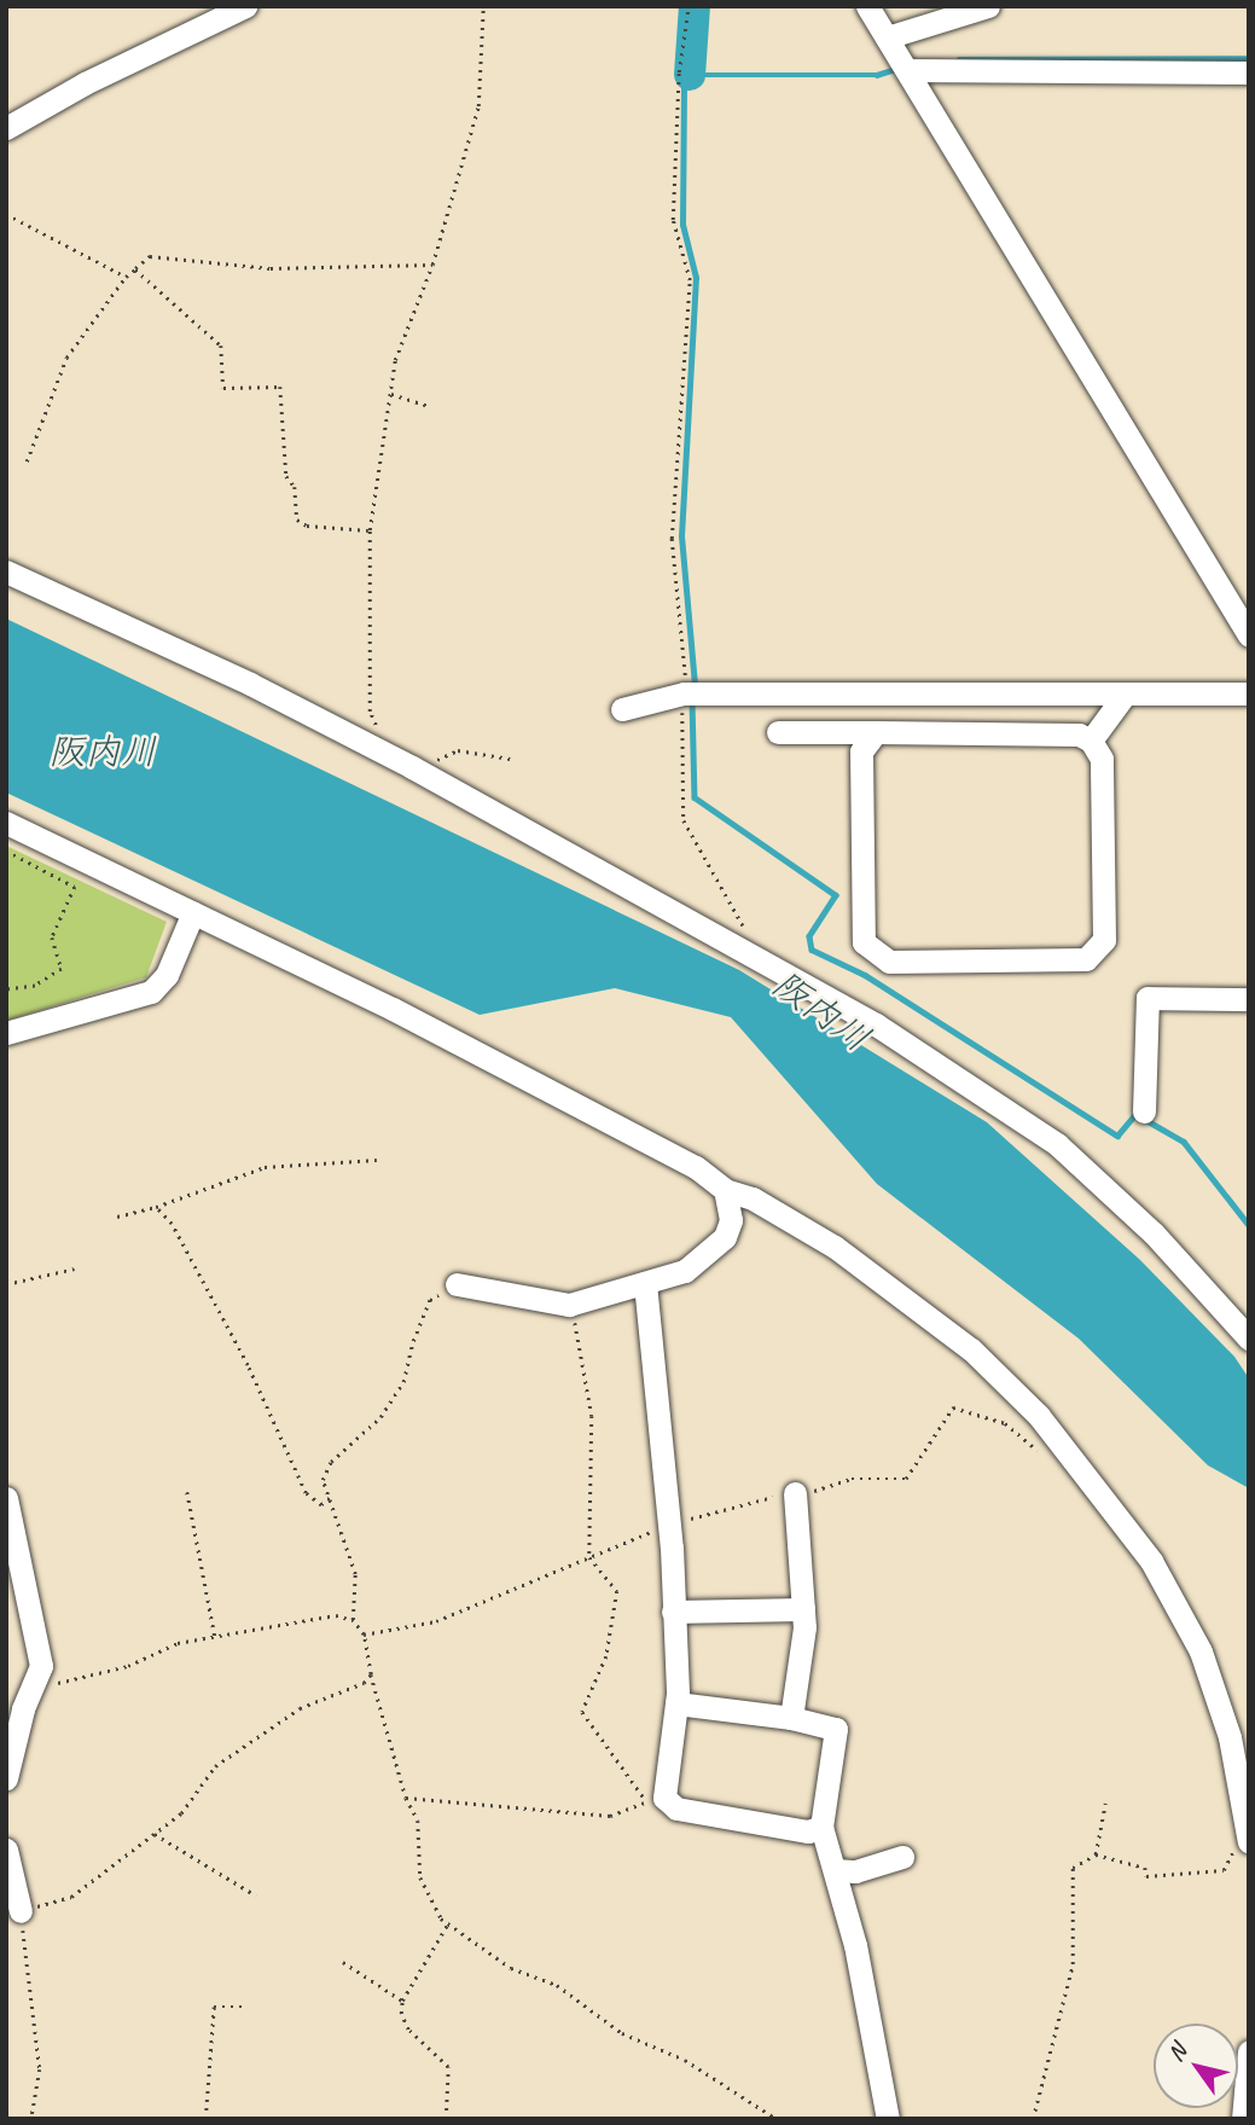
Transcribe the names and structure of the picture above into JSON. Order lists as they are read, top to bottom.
{
  "water": ["阪内川"],
  "north": "top left"
}
